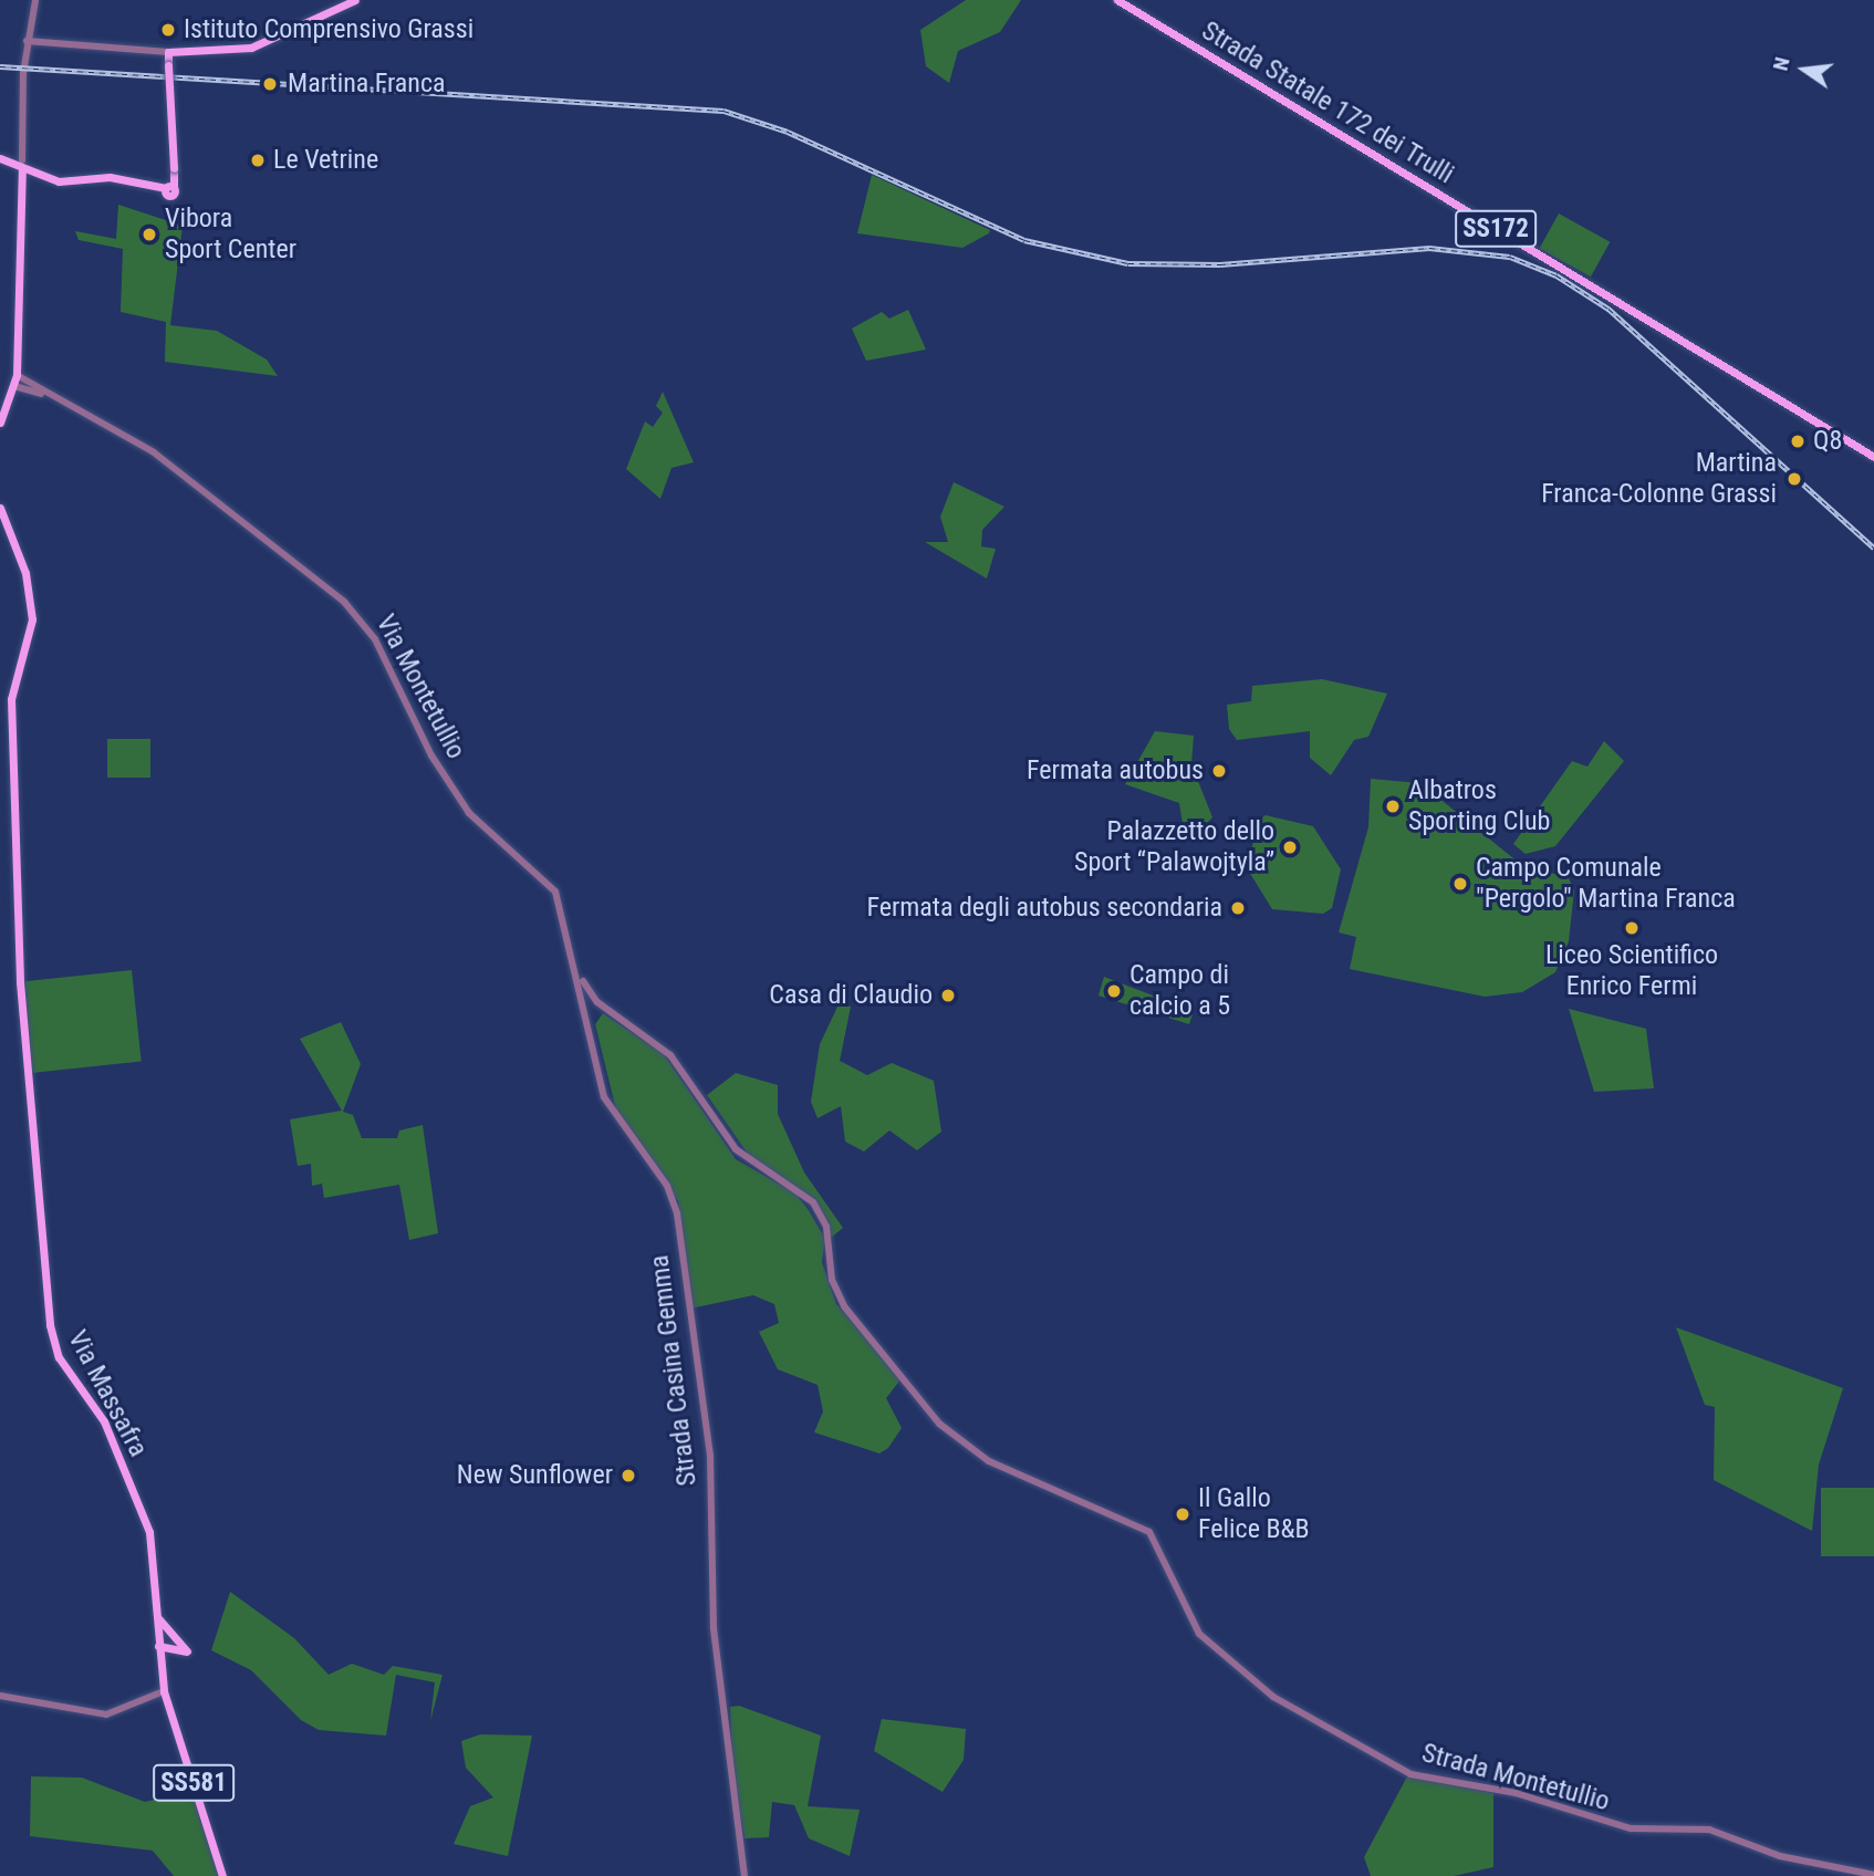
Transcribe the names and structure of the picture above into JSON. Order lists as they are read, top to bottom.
{
  "streets": {
    "main road": [
      "Strada Statale 172 dei Trulli",
      "SS172",
      "Via Massafra",
      "SS581"
    ],
    "street": ["Via Montetullio", "Strada Casina Gemma", "Strada Montetullio"]
  },
  "crossings": [
    ["Via Montetullio", "Strada Casina Gemma"],
    ["Via Montetullio", "Strada Montetullio"],
    ["Strada Casina Gemma", "Strada Montetullio"]
  ],
  "places": [
    "Istituto Comprensivo Grassi",
    "Martina Franca",
    "Le Vetrine",
    "Vibora Sport Center",
    "Q8",
    "Martina Franca-Colonne Grassi",
    "Fermata autobus",
    "Albatros Sporting Club",
    "Palazzetto dello Sport “Palawojtyla”",
    "Campo Comunale \"Pergolo\" Martina Franca",
    "Fermata degli autobus secondaria",
    "Liceo Scientifico Enrico Fermi",
    "Campo di calcio a 5",
    "Casa di Claudio",
    "New Sunflower",
    "Il Gallo Felice B&B"
  ],
  "north": "left"
}
